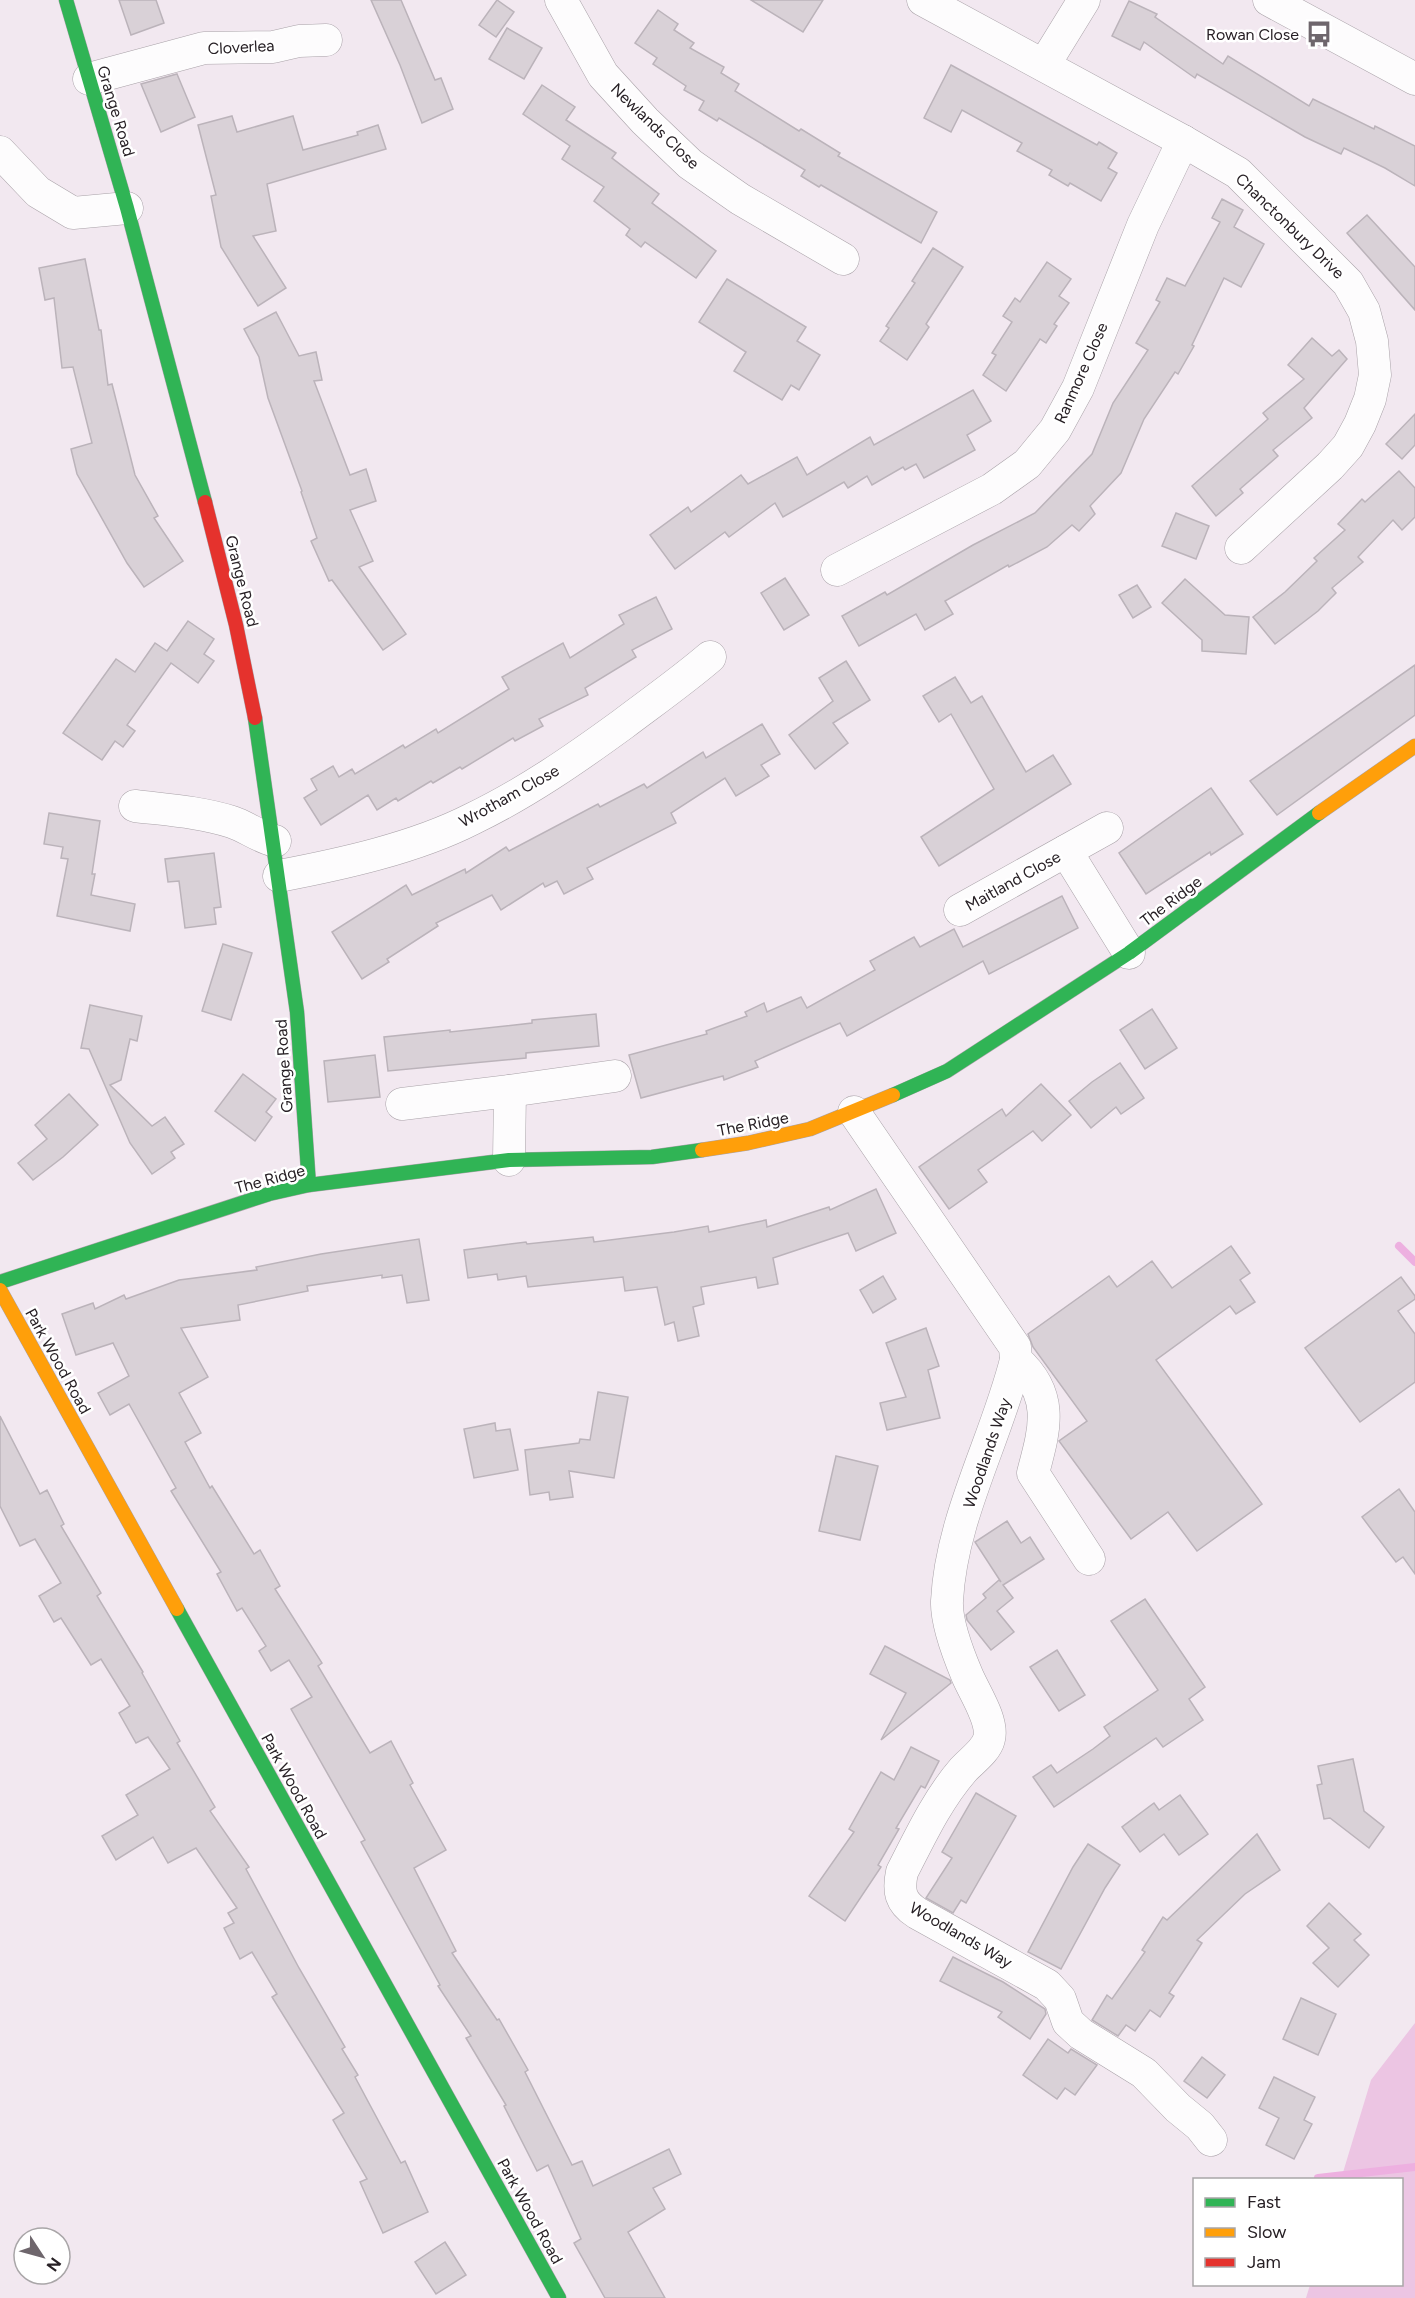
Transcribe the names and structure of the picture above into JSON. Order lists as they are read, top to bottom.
{
  "streets": {
    "street": [
      "Cloverlea",
      "Grange Road",
      "Newlands Close",
      "Chanctonbury Drive",
      "Ranmore Close",
      "Wrotham Close",
      "Maitland Close",
      "The Ridge",
      "Park Wood Road",
      "Woodlands Way"
    ]
  },
  "crossings": [
    ["Cloverlea", "Grange Road"],
    ["Grange Road", "Wrotham Close"],
    ["Grange Road", "The Ridge"],
    ["Chanctonbury Drive", "Ranmore Close"],
    ["Maitland Close", "The Ridge"]
  ],
  "places": {
    "bus stop": ["Rowan Close"]
  },
  "legend": ["Fast", "Slow", "Jam"],
  "north": "bottom right"
}
